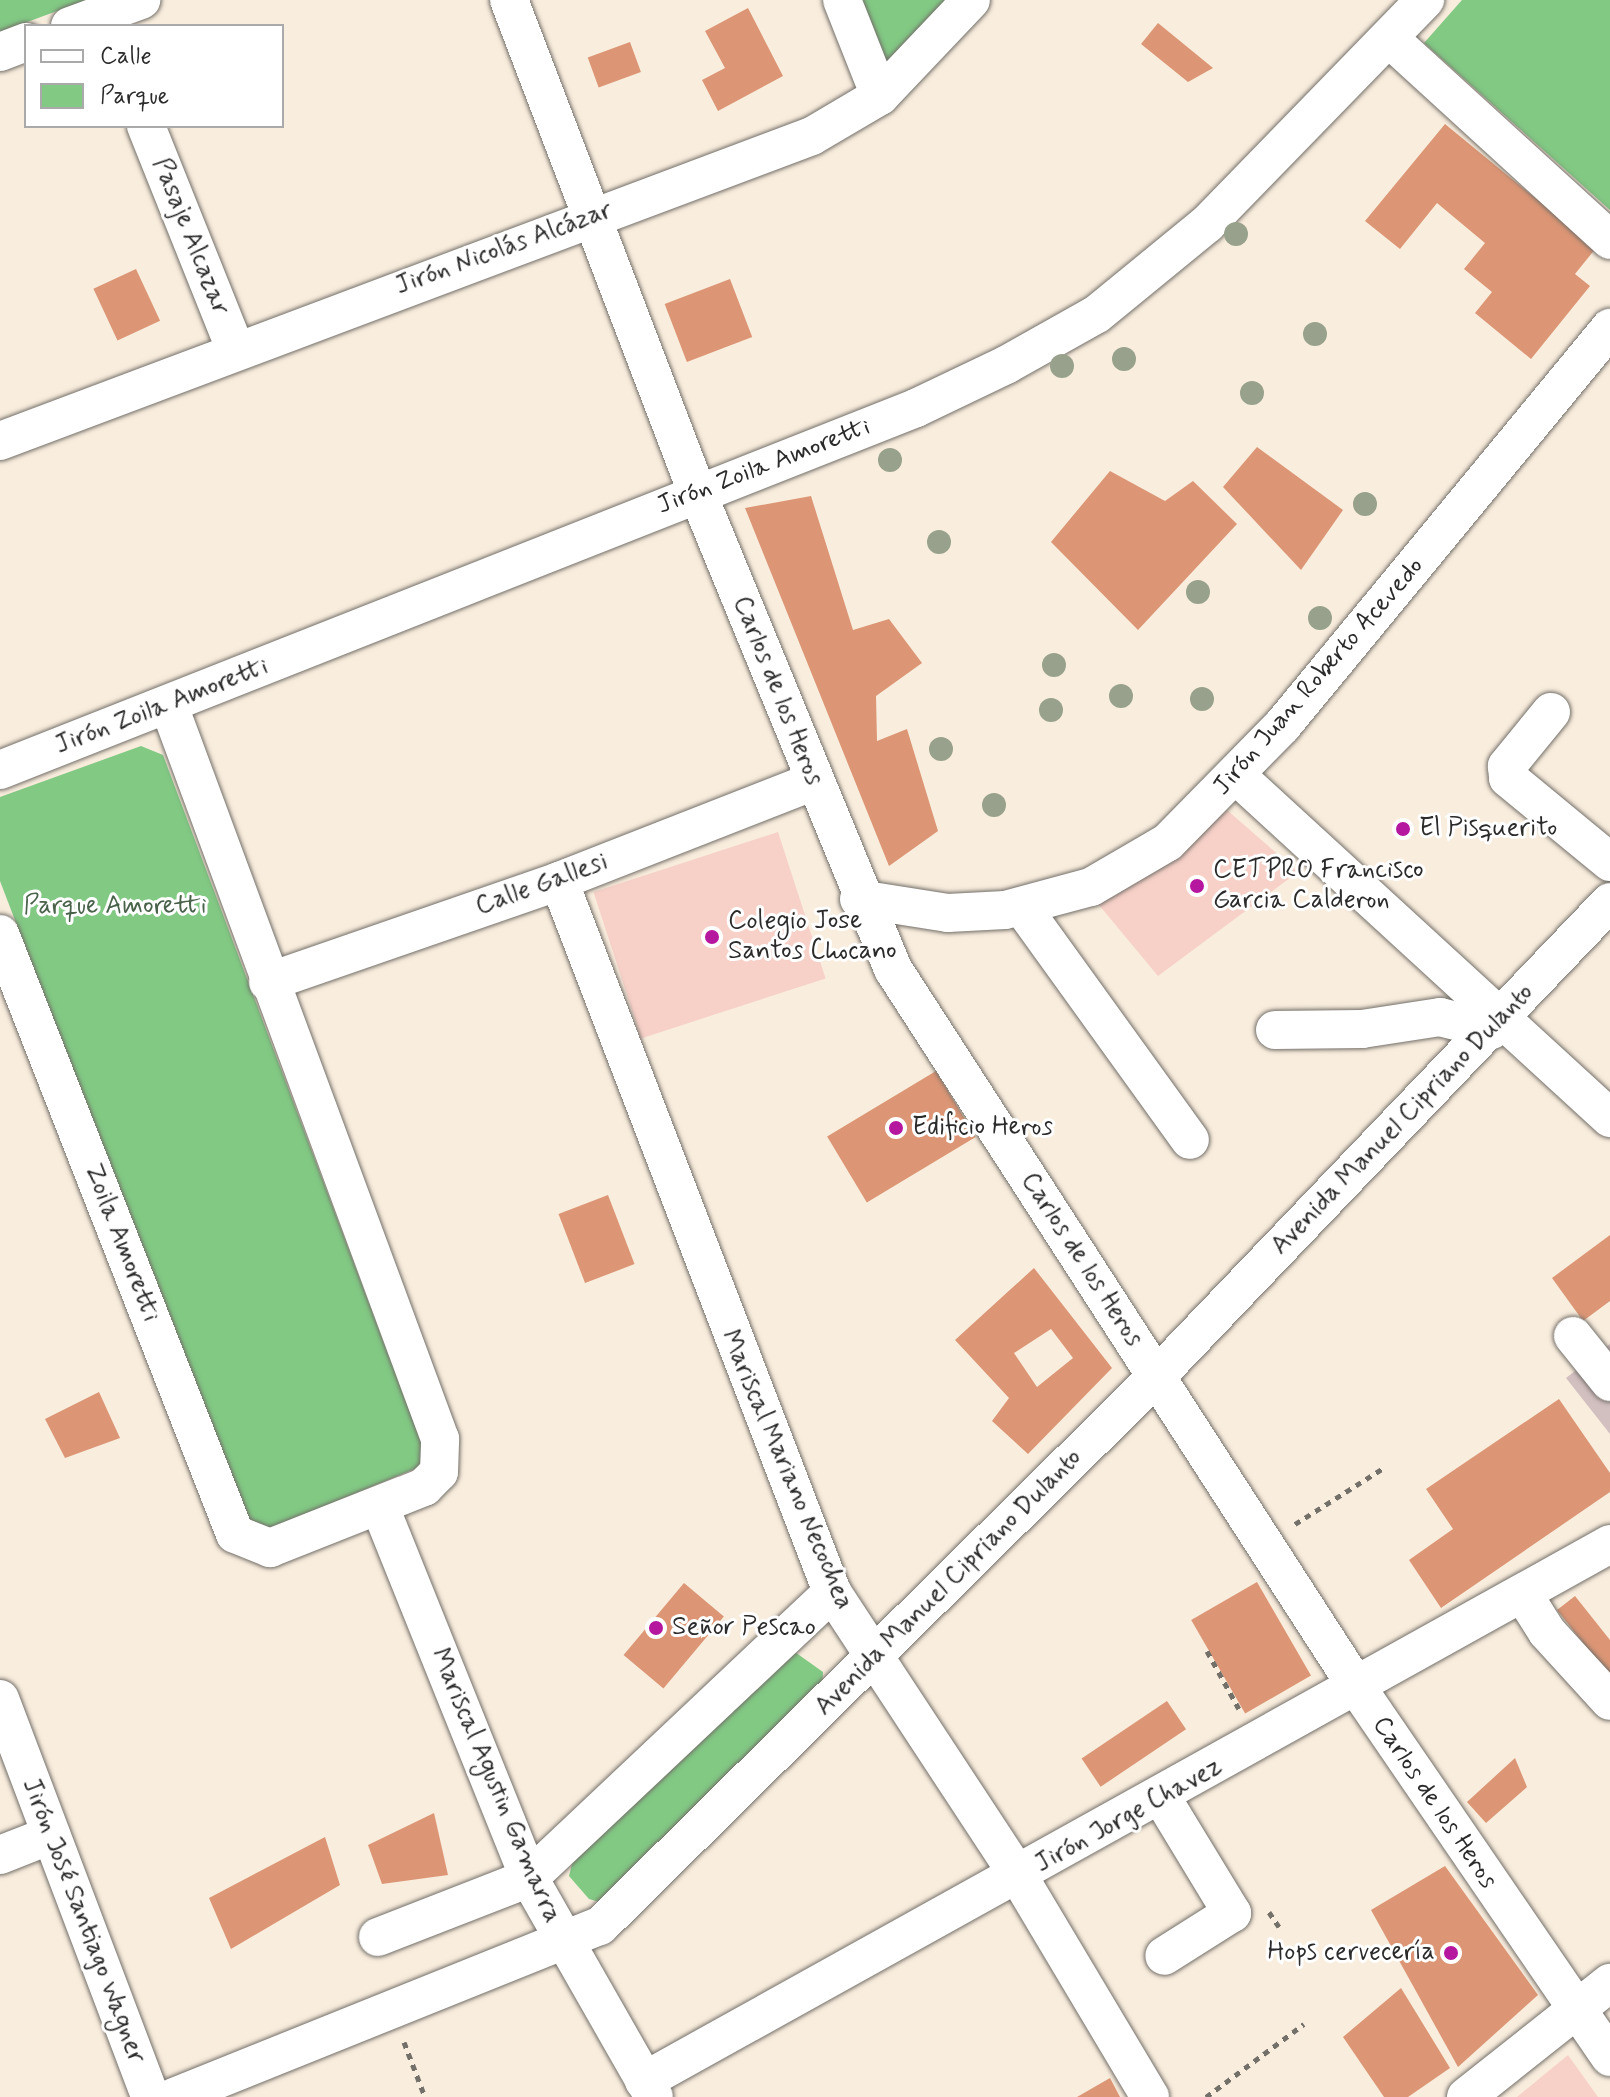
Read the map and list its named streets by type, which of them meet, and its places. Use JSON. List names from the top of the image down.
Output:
{
  "streets": {
    "street": [
      "Pasaje Alcazar",
      "Jirón Nicolás Alcázar",
      "Jirón Zoila Amoretti",
      "Jirón Juan Roberto Acevedo",
      "Carlos de los Heros",
      "Calle Gallesi",
      "Avenida Manuel Cipriano Dulanto",
      "Zoila Amoretti",
      "Mariscal Mariano Necochea",
      "Mariscal Agustin Gamarra",
      "Jirón Jorge Chavez",
      "Jirón José Santiago Wagner"
    ]
  },
  "crossings": [
    ["Pasaje Alcazar", "Jirón Nicolás Alcázar"],
    ["Jirón Nicolás Alcázar", "Carlos de los Heros"],
    ["Jirón Zoila Amoretti", "Carlos de los Heros"],
    ["Jirón Juan Roberto Acevedo", "Carlos de los Heros"],
    ["Carlos de los Heros", "Calle Gallesi"],
    ["Carlos de los Heros", "Avenida Manuel Cipriano Dulanto"],
    ["Carlos de los Heros", "Jirón Jorge Chavez"],
    ["Calle Gallesi", "Mariscal Mariano Necochea"],
    ["Avenida Manuel Cipriano Dulanto", "Mariscal Mariano Necochea"],
    ["Avenida Manuel Cipriano Dulanto", "Mariscal Agustin Gamarra"],
    ["Zoila Amoretti", "Mariscal Agustin Gamarra"],
    ["Mariscal Mariano Necochea", "Jirón Jorge Chavez"],
    ["Mariscal Agustin Gamarra", "Jirón Jorge Chavez"]
  ],
  "parks": ["Parque Amoretti"],
  "places": [
    "El Pisquerito",
    "CETPRO Francisco Garcia Calderon",
    "Colegio Jose Santos Chocano",
    "Edificio Heros",
    "Señor Pescao",
    "Hops cervecería"
  ],
  "legend": ["Calle", "Parque"]
}
